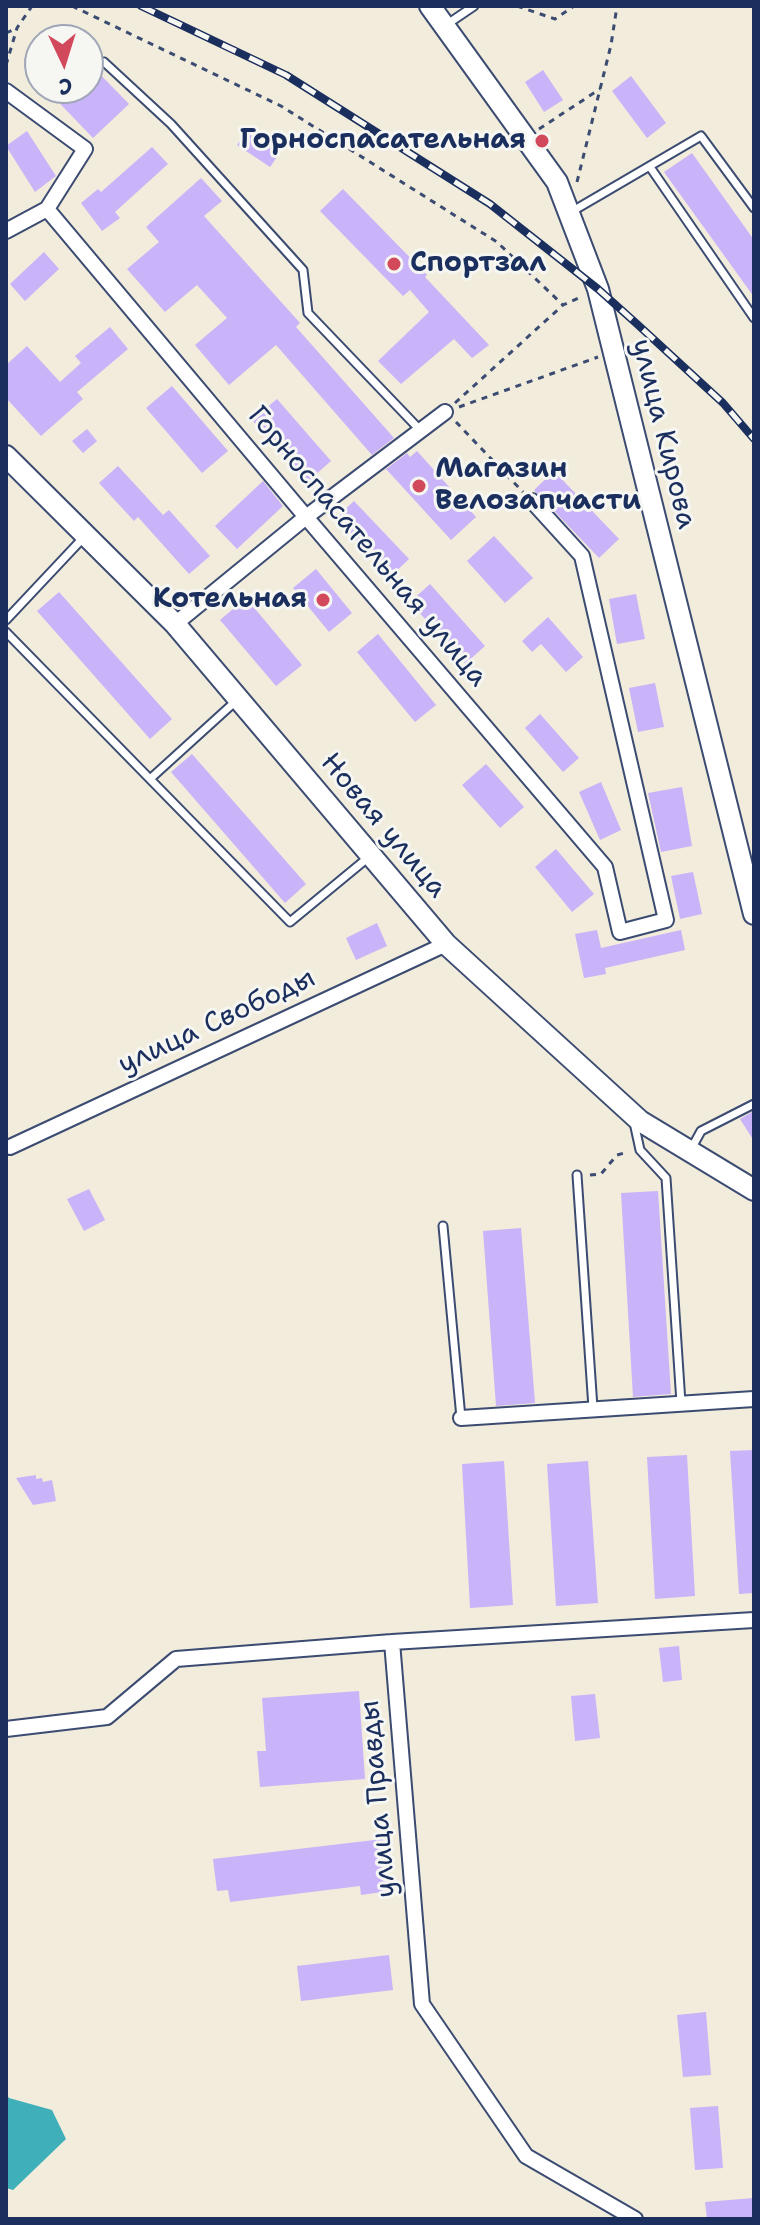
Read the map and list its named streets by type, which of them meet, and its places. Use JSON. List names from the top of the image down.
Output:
{
  "streets": {
    "main road": ["улица Кирова", "Новая улица"],
    "street": ["Горноспасательная улица", "улица Свободы", "улица Правды"]
  },
  "crossings": [
    ["Новая улица", "улица Свободы"]
  ],
  "places": [
    "Горноспасательная",
    "Спортзал",
    "Магазин Велозапчасти",
    "Котельная"
  ],
  "north": "bottom"
}
